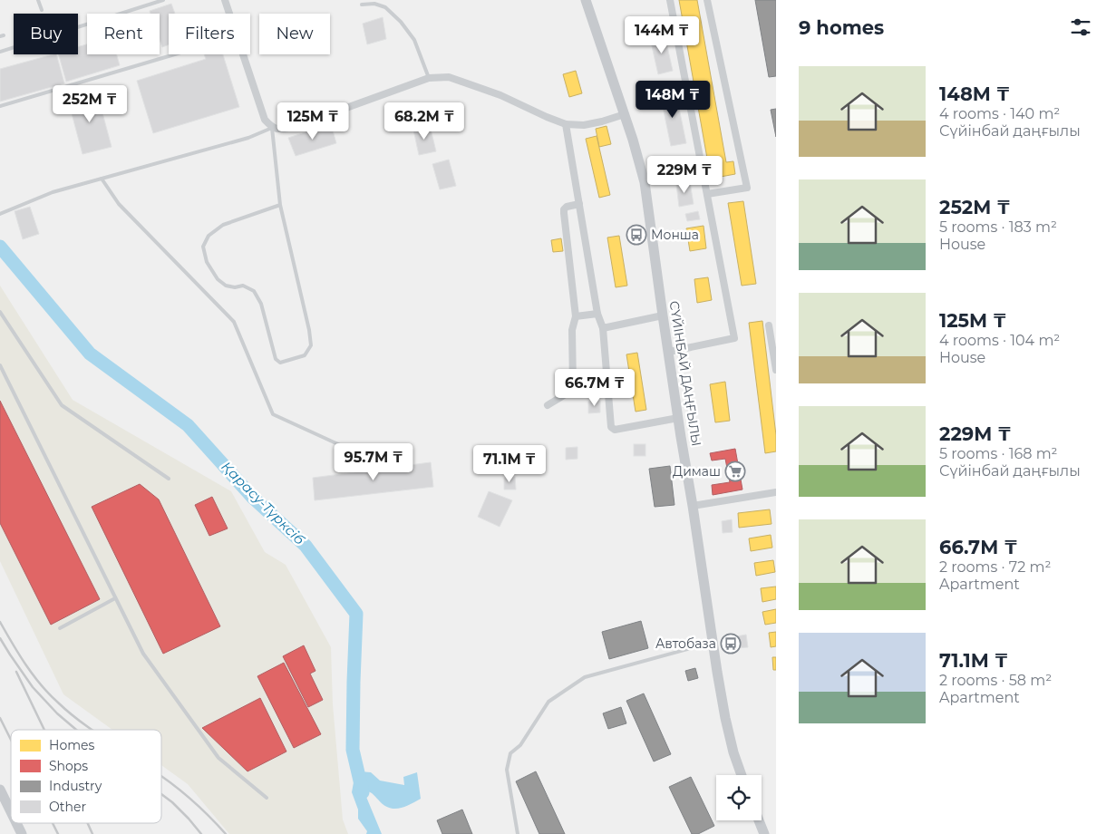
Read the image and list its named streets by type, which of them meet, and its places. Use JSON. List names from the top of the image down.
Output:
{
  "streets": {
    "main road": ["СҮЙІНБАЙ ДАҢҒЫЛЫ"]
  },
  "water": ["Қарасу-Түрксіб"],
  "places": {
    "bus stop": ["Монша", "Автобаза"],
    "supermarket": ["Димаш"]
  },
  "legend": [
    "Homes",
    "Shops",
    "Industry",
    "Other"
  ],
  "page": {
    "heading": "9 homes",
    "chip": [
      "Buy",
      "Rent",
      "Filters",
      "New"
    ],
    "price": [
      "144M ₸",
      "148M ₸",
      "252M ₸",
      "125M ₸",
      "68.2M ₸",
      "229M ₸",
      "66.7M ₸",
      "95.7M ₸",
      "71.1M ₸"
    ],
    "list": [
      {
        "name": "148M ₸",
        "note": "4 rooms · 140 m² · Сүйінбай даңғылы"
      },
      {
        "name": "252M ₸",
        "note": "5 rooms · 183 m² · House"
      },
      {
        "name": "125M ₸",
        "note": "4 rooms · 104 m² · House"
      },
      {
        "name": "229M ₸",
        "note": "5 rooms · 168 m² · Сүйінбай даңғылы"
      },
      {
        "name": "66.7M ₸",
        "note": "2 rooms · 72 m² · Apartment"
      },
      {
        "name": "71.1M ₸",
        "note": "2 rooms · 58 m² · Apartment"
      }
    ]
  }
}
